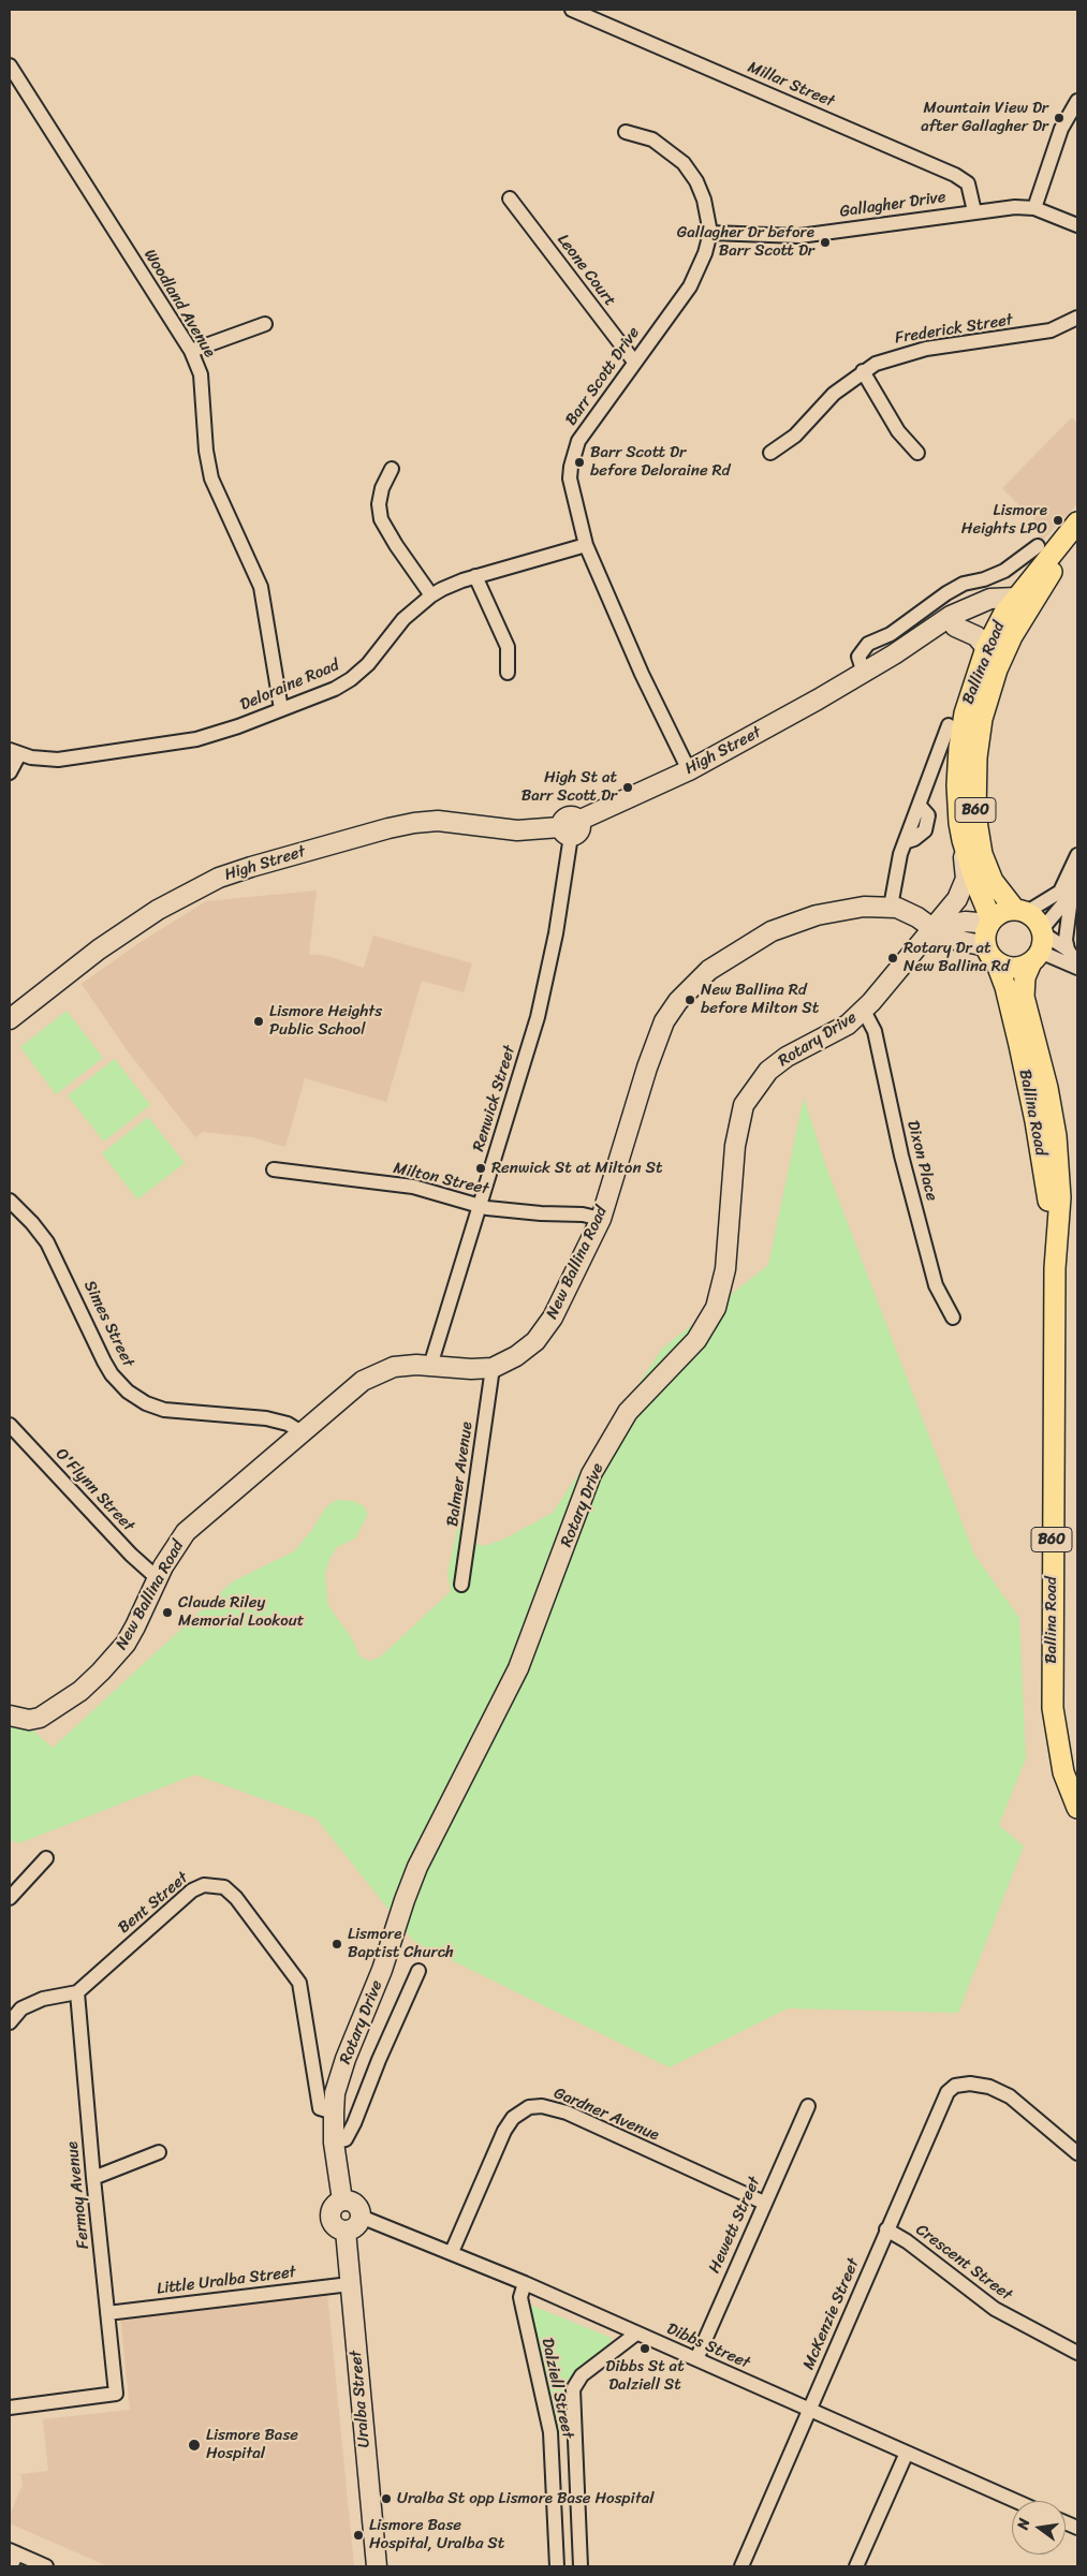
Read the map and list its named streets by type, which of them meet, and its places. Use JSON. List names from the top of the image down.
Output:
{
  "streets": {
    "main road": ["Ballina Road", "B60"],
    "street": [
      "Millar Street",
      "Gallagher Drive",
      "Leone Court",
      "Woodland Avenue",
      "Frederick Street",
      "Barr Scott Drive",
      "Deloraine Road",
      "High Street",
      "Rotary Drive",
      "Renwick Street",
      "Dixon Place",
      "Milton Street",
      "New Ballina Road",
      "Simes Street",
      "Balmer Avenue",
      "O'Flynn Street",
      "Bent Street",
      "Gardner Avenue",
      "Fermoy Avenue",
      "Hewett Street",
      "Crescent Street",
      "Little Uralba Street",
      "McKenzie Street",
      "Dibbs Street",
      "Dalziell Street",
      "Uralba Street"
    ]
  },
  "crossings": [
    ["Millar Street", "Gallagher Drive"],
    ["Gallagher Drive", "Barr Scott Drive"],
    ["Leone Court", "Barr Scott Drive"],
    ["Woodland Avenue", "Deloraine Road"],
    ["Barr Scott Drive", "Deloraine Road"],
    ["Barr Scott Drive", "High Street"],
    ["Ballina Road", "B60"],
    ["Ballina Road", "Rotary Drive"],
    ["High Street", "Renwick Street"],
    ["B60", "Rotary Drive"],
    ["Rotary Drive", "Dixon Place"],
    ["Rotary Drive", "New Ballina Road"],
    ["Rotary Drive", "Bent Street"],
    ["Renwick Street", "Milton Street"],
    ["Renwick Street", "New Ballina Road"],
    ["Milton Street", "New Ballina Road"],
    ["New Ballina Road", "Simes Street"],
    ["New Ballina Road", "Balmer Avenue"],
    ["New Ballina Road", "O'Flynn Street"],
    ["Bent Street", "Fermoy Avenue"],
    ["Gardner Avenue", "Hewett Street"],
    ["Gardner Avenue", "Dibbs Street"],
    ["Fermoy Avenue", "Little Uralba Street"],
    ["Hewett Street", "Dibbs Street"],
    ["Crescent Street", "McKenzie Street"],
    ["Little Uralba Street", "Uralba Street"],
    ["McKenzie Street", "Dibbs Street"],
    ["Dibbs Street", "Dalziell Street"],
    ["Dibbs Street", "Uralba Street"]
  ],
  "places": [
    "Mountain View Dr after Gallagher Dr",
    "Gallagher Dr before Barr Scott Dr",
    "Barr Scott Dr before Deloraine Rd",
    "Lismore Heights LPO",
    "High St at Barr Scott Dr",
    "Rotary Dr at New Ballina Rd",
    "New Ballina Rd before Milton St",
    "Lismore Heights Public School",
    "Renwick St at Milton St",
    "Claude Riley Memorial Lookout",
    "Lismore Baptist Church",
    "Dibbs St at Dalziell St",
    "Lismore Base Hospital",
    "Uralba St opp Lismore Base Hospital",
    "Lismore Base Hospital, Uralba St"
  ],
  "north": "left"
}
